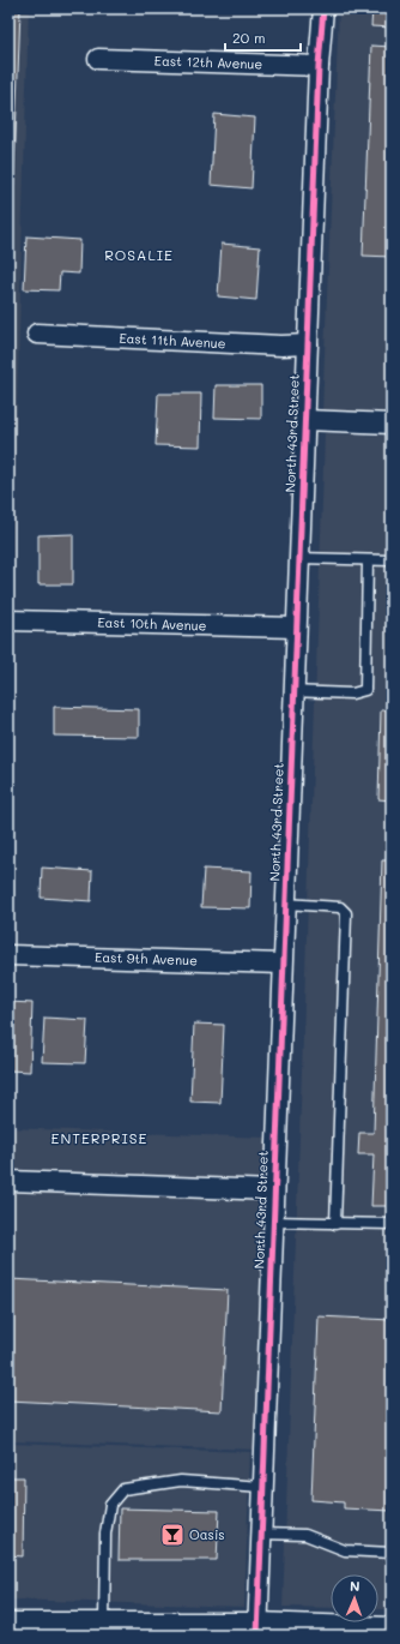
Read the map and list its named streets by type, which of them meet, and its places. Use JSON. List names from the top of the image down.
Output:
{
  "streets": {
    "street": [
      "East 12th Avenue",
      "East 11th Avenue",
      "North 43rd Street",
      "East 10th Avenue",
      "East 9th Avenue"
    ]
  },
  "crossings": [
    ["East 12th Avenue", "North 43rd Street"],
    ["East 11th Avenue", "North 43rd Street"],
    ["North 43rd Street", "East 10th Avenue"],
    ["North 43rd Street", "East 9th Avenue"]
  ],
  "districts": ["ROSALIE", "ENTERPRISE"],
  "places": {
    "bar": ["Oasis"]
  },
  "scale_bar": "20 m",
  "north": "top"
}
